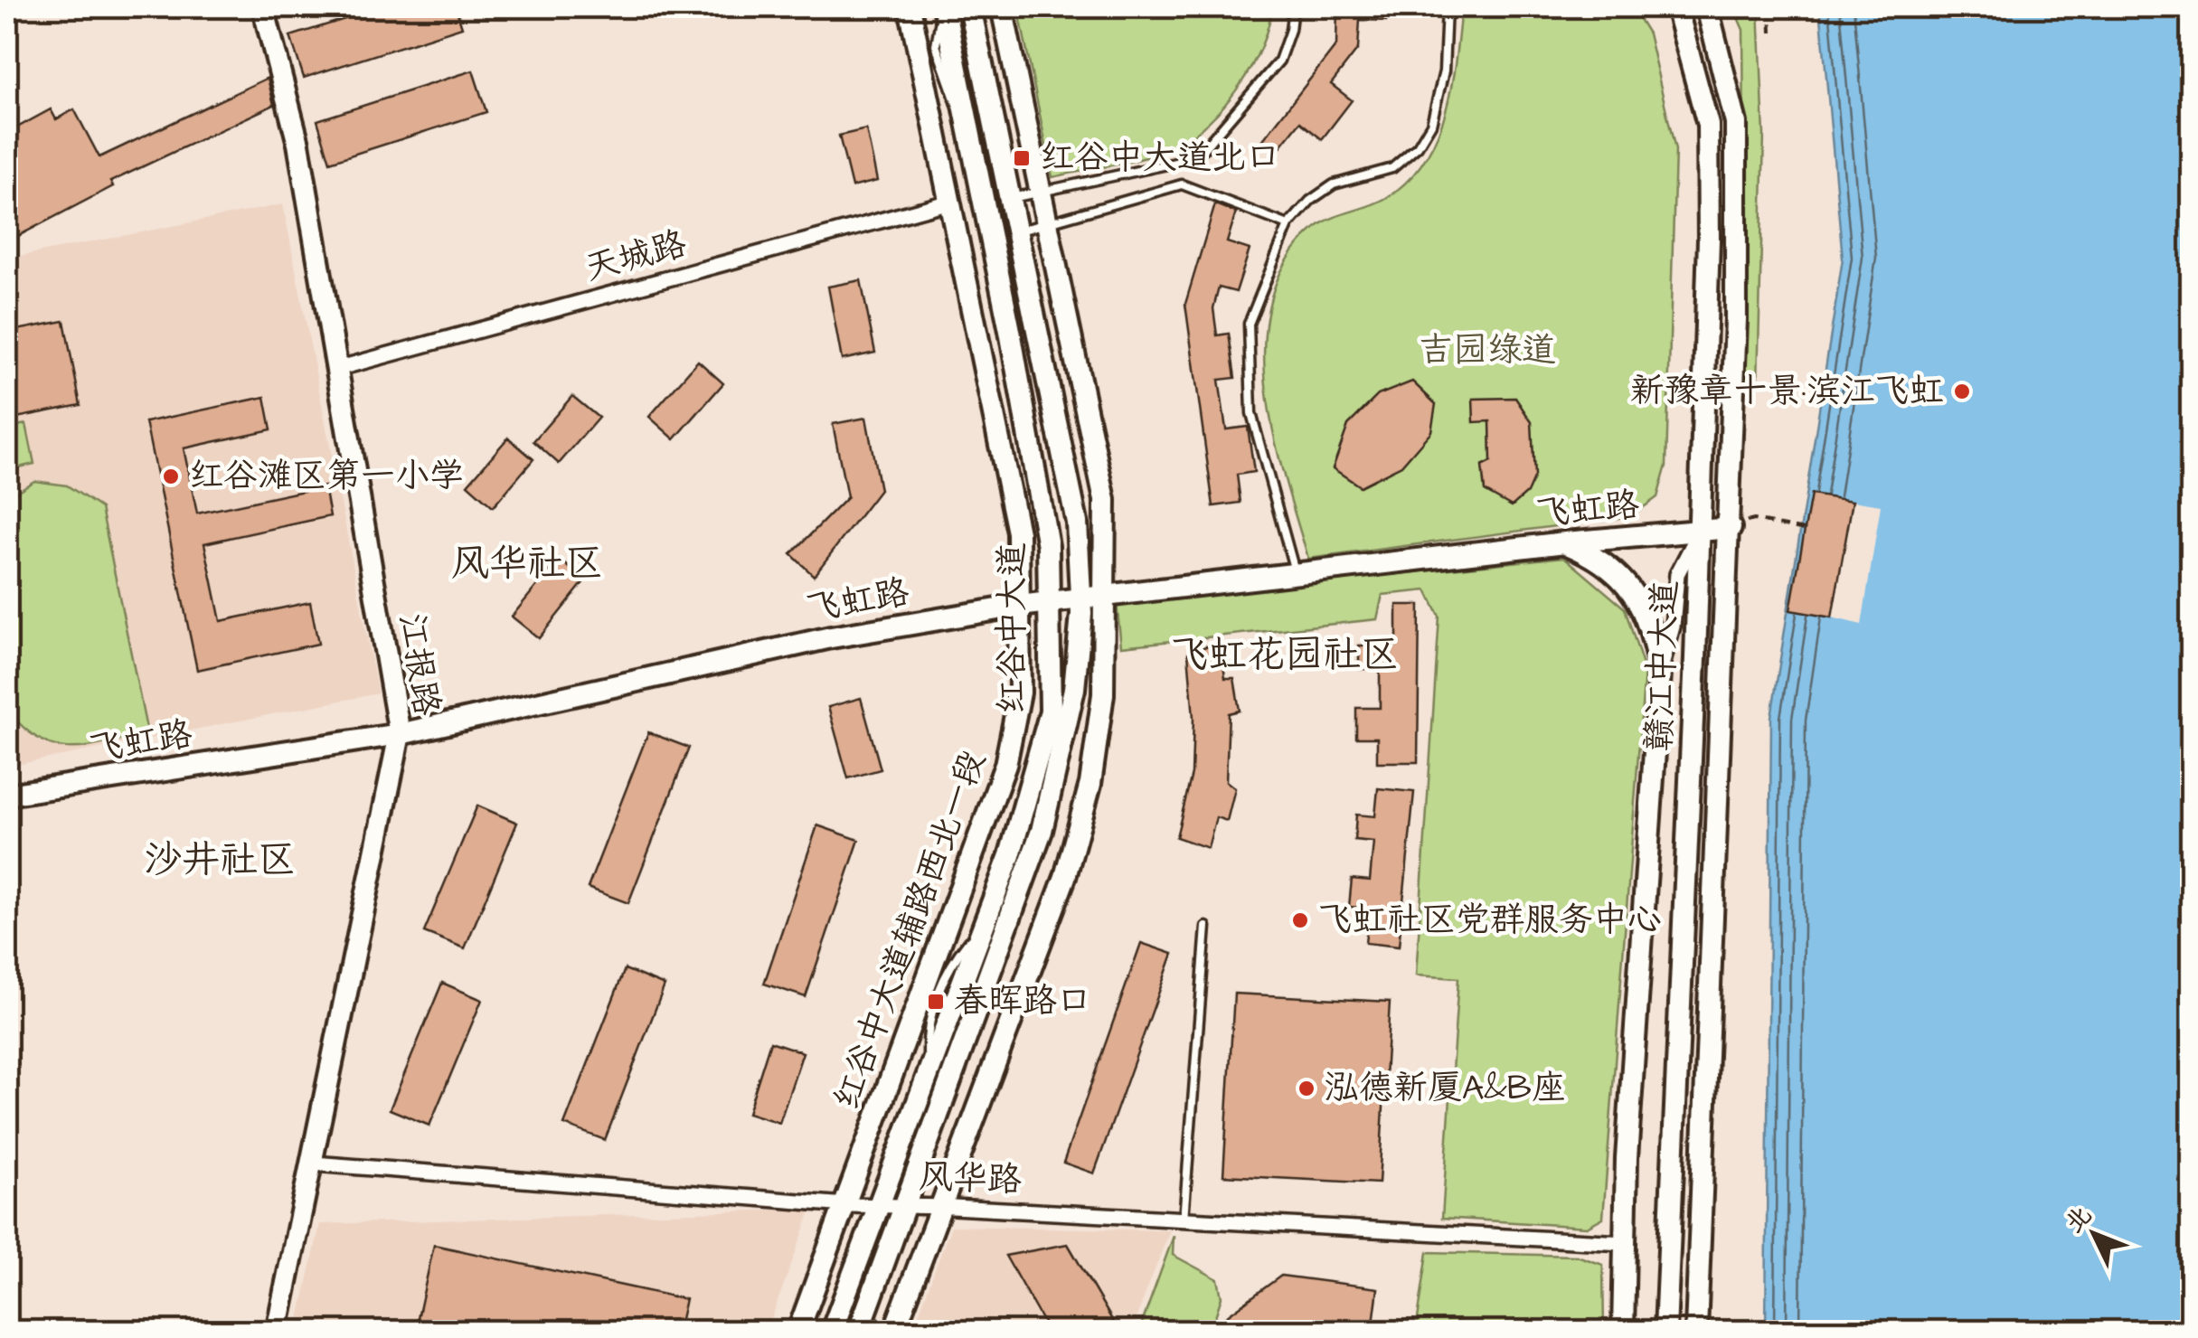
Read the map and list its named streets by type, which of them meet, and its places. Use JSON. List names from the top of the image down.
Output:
{
  "streets": {
    "street": [
      "天城路",
      "飞虹路",
      "红谷中大道",
      "江报路",
      "赣江中大道",
      "红谷中大道辅路西北一段",
      "风华路"
    ]
  },
  "crossings": [
    ["天城路", "江报路"],
    ["天城路", "红谷中大道辅路西北一段"],
    ["飞虹路", "红谷中大道"],
    ["飞虹路", "江报路"],
    ["飞虹路", "赣江中大道"],
    ["飞虹路", "红谷中大道辅路西北一段"],
    ["红谷中大道", "风华路"],
    ["江报路", "风华路"],
    ["红谷中大道辅路西北一段", "风华路"]
  ],
  "districts": ["风华社区", "飞虹花园社区", "沙井社区"],
  "parks": ["吉园绿道"],
  "places": {
    "transit": ["红谷中大道北口", "春晖路口"],
    "other": [
      "新豫章十景·滨江飞虹",
      "红谷滩区第一小学",
      "飞虹社区党群服务中心",
      "泓德新厦A&B座"
    ]
  },
  "north": "top left"
}
